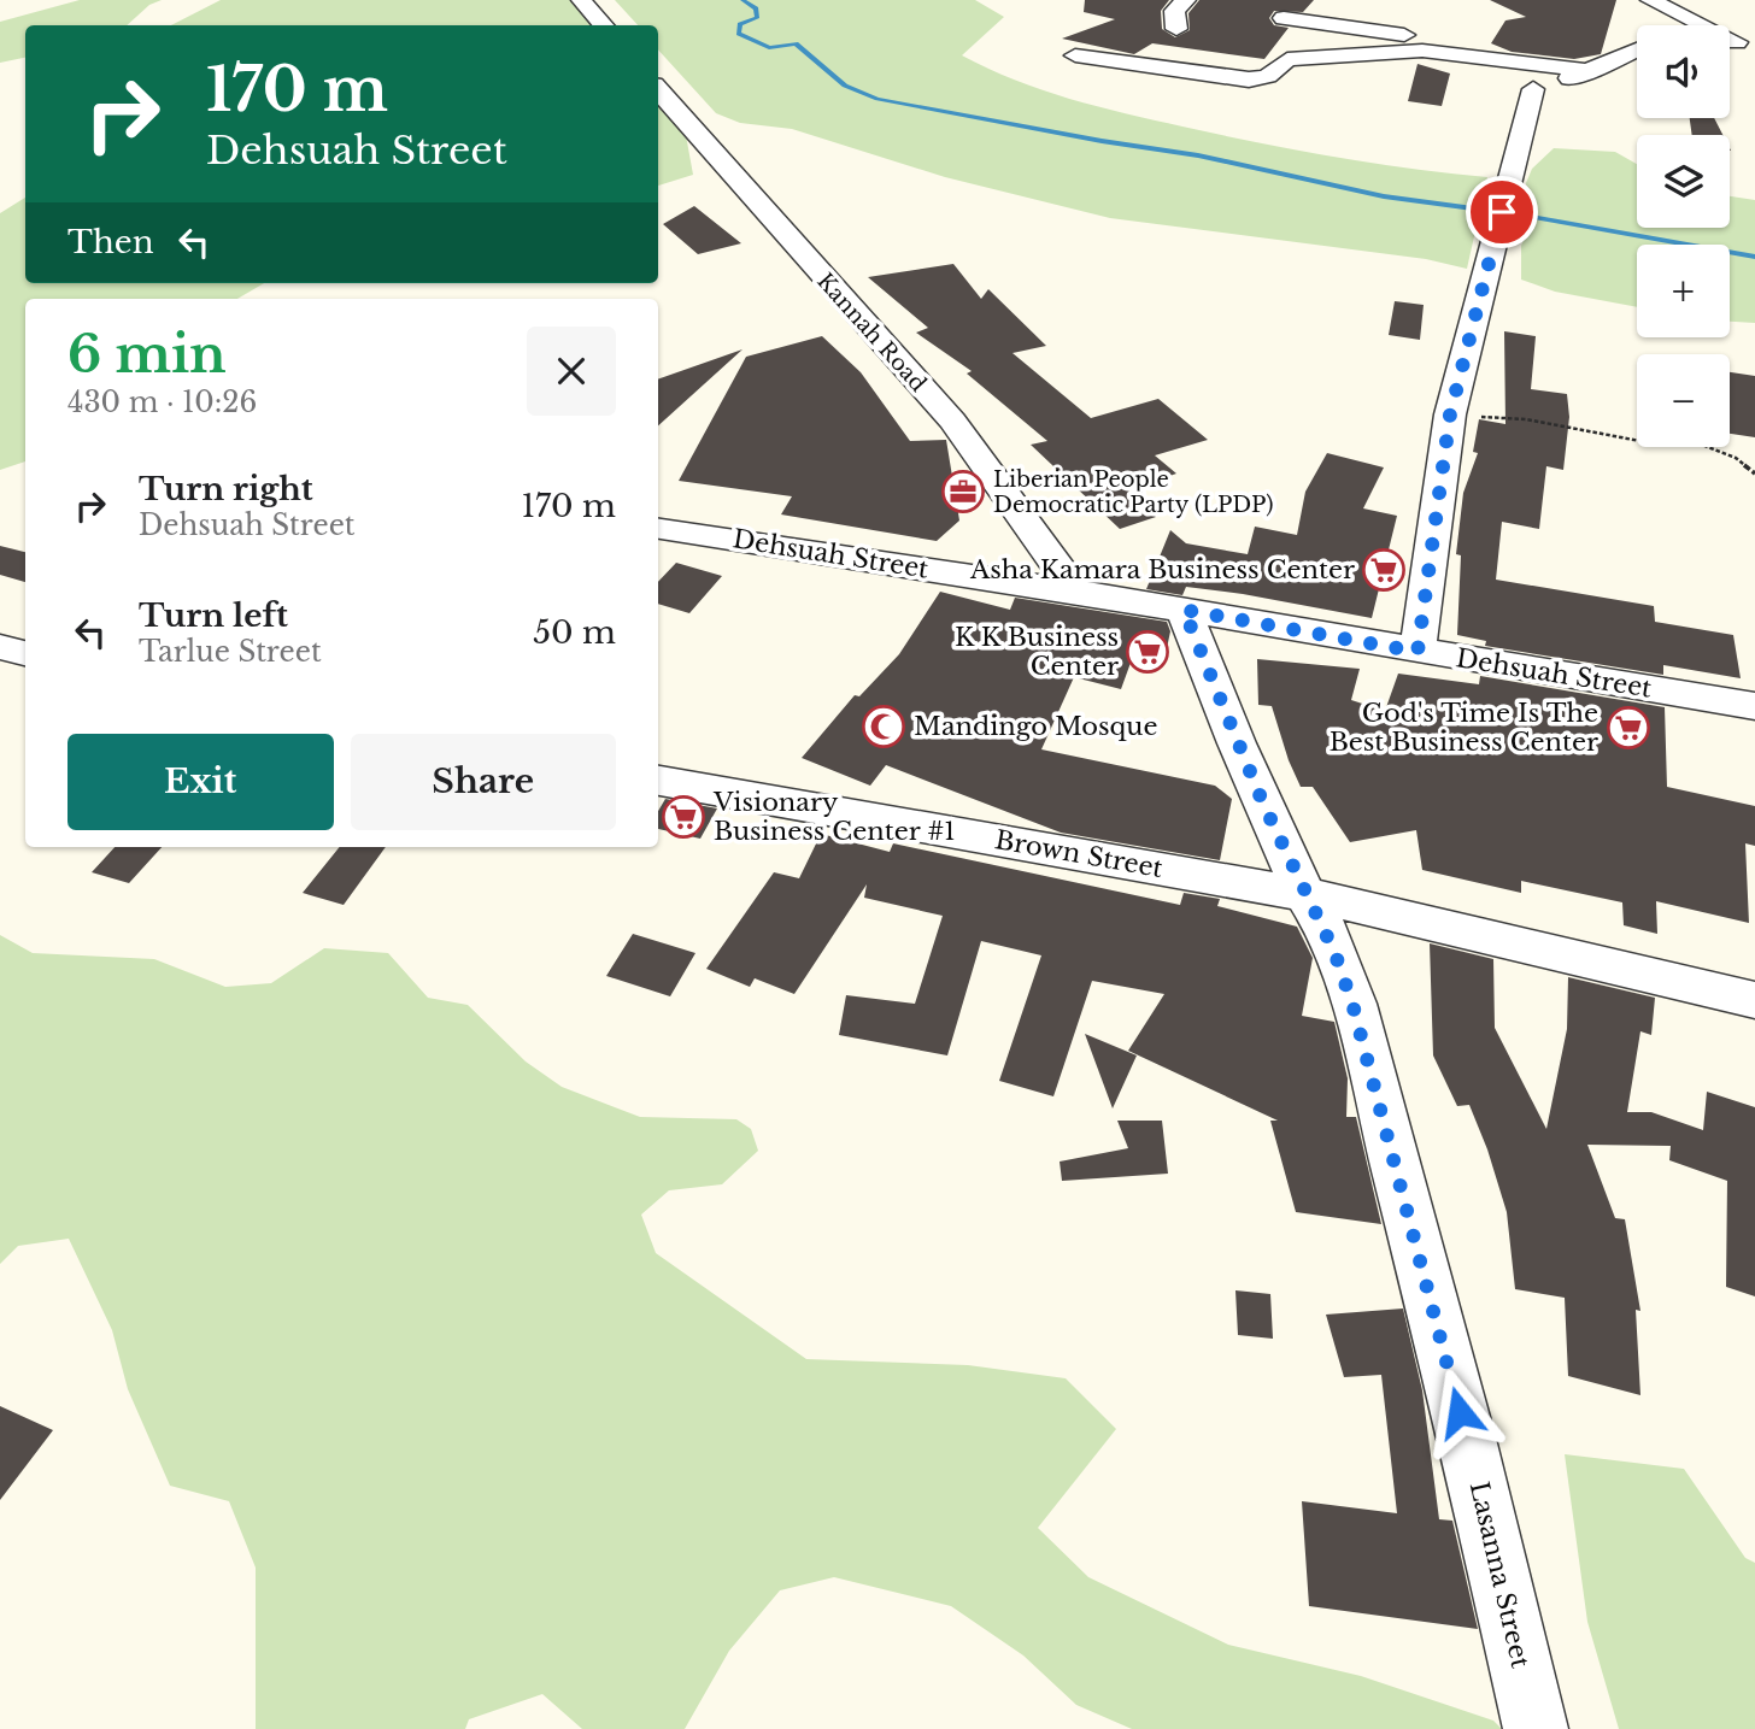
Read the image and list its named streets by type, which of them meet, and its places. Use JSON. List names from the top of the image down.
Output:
{
  "streets": {
    "street": [
      "Kannah Road",
      "Dehsuah Street",
      "Brown Street",
      "Lasanna Street"
    ]
  },
  "crossings": [
    ["Kannah Road", "Dehsuah Street"],
    ["Dehsuah Street", "Lasanna Street"],
    ["Brown Street", "Lasanna Street"]
  ],
  "places": {
    "office": ["Liberian People Democratic Party (LPDP)"],
    "supermarket": [
      "Asha Kamara Business Center",
      "K K Business Center",
      "God's Time Is The Best Business Center",
      "Visionary Business Center #1"
    ],
    "mosque": ["Mandingo Mosque"]
  },
  "page": {
    "map_buttons": ["+", "−"],
    "turn": ["170 m", "Dehsuah Street"],
    "then": "Then",
    "heading": ["6 min", "430 m · 10:26"],
    "list": [
      {
        "name": "Turn right",
        "note": "Dehsuah Street",
        "value": "170 m"
      },
      {
        "name": "Turn left",
        "note": "Tarlue Street",
        "value": "50 m"
      }
    ],
    "buttons": ["Exit", "Share"]
  }
}
